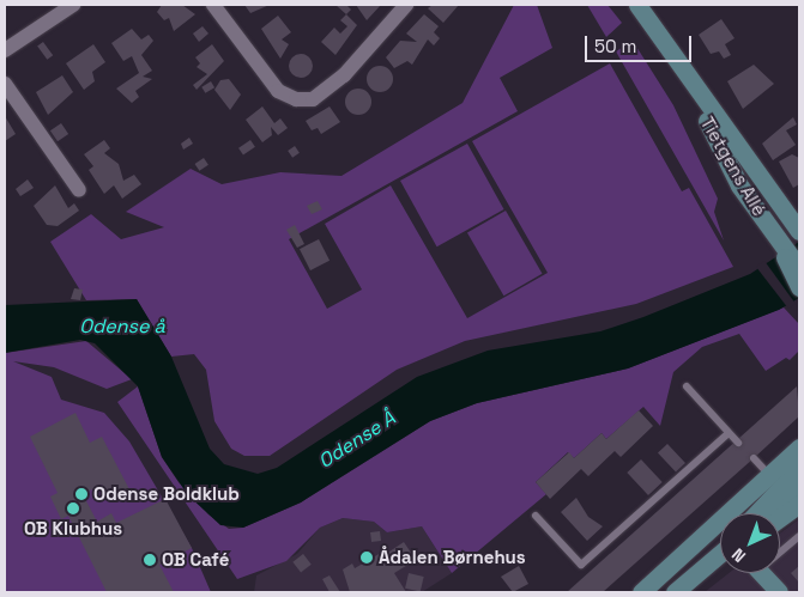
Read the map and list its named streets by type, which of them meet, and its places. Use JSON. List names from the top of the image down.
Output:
{
  "streets": {
    "main road": ["Tietgens Allé"]
  },
  "water": ["Odense å", "Odense Å"],
  "places": [
    "Odense Boldklub",
    "OB Klubhus",
    "Ådalen Børnehus",
    "OB Café"
  ],
  "scale_bar": "50 m",
  "north": "bottom left"
}
